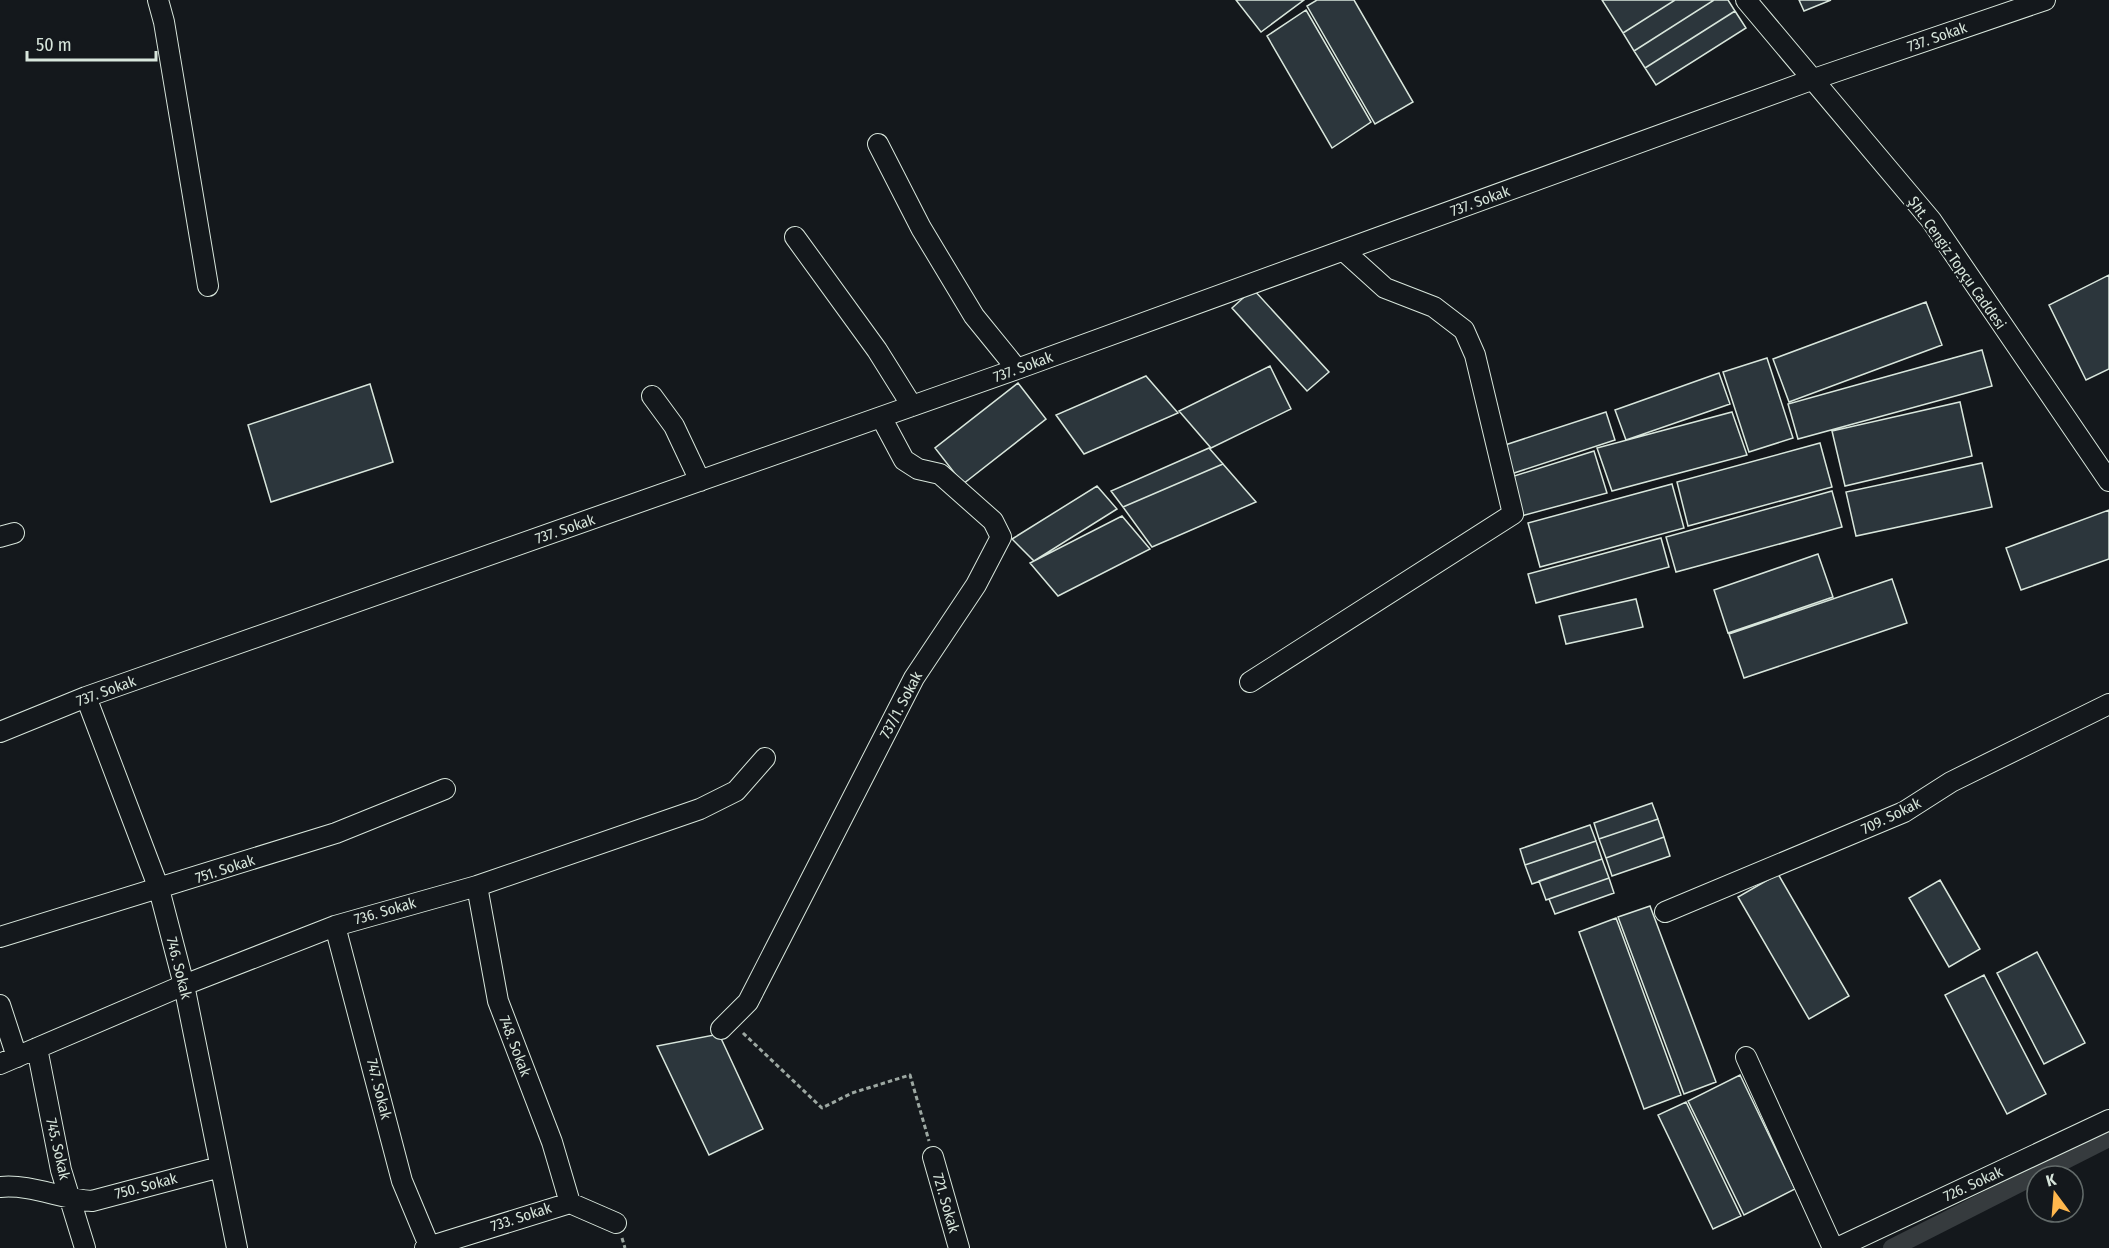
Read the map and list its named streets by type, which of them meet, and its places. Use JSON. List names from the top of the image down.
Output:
{
  "streets": {
    "street": [
      "737. Sokak",
      "Şht. Cengiz Topçu Caddesi",
      "737/1. Sokak",
      "709. Sokak",
      "751. Sokak",
      "736. Sokak",
      "746. Sokak",
      "748. Sokak",
      "747. Sokak",
      "745. Sokak",
      "726. Sokak",
      "750. Sokak",
      "721. Sokak",
      "733. Sokak"
    ]
  },
  "crossings": [
    ["737. Sokak", "Şht. Cengiz Topçu Caddesi"],
    ["737. Sokak", "737/1. Sokak"],
    ["737. Sokak", "746. Sokak"],
    ["751. Sokak", "746. Sokak"],
    ["736. Sokak", "746. Sokak"],
    ["736. Sokak", "748. Sokak"],
    ["736. Sokak", "747. Sokak"],
    ["736. Sokak", "745. Sokak"],
    ["746. Sokak", "750. Sokak"],
    ["748. Sokak", "733. Sokak"],
    ["747. Sokak", "733. Sokak"],
    ["745. Sokak", "750. Sokak"]
  ],
  "scale_bar": "50 m",
  "north": "top"
}
